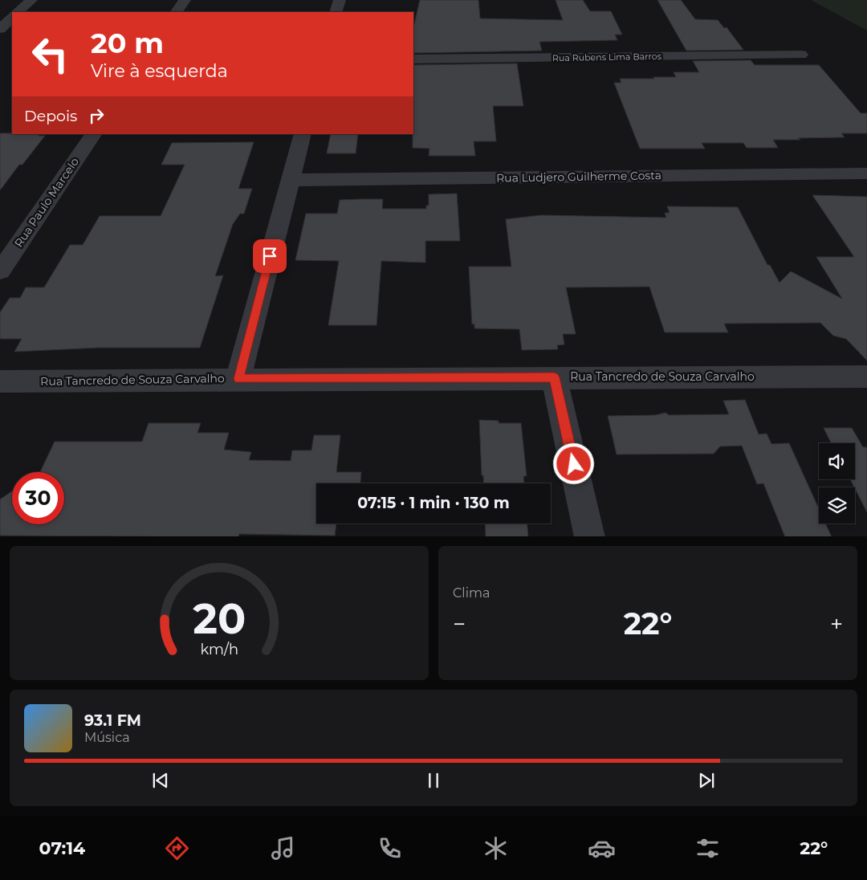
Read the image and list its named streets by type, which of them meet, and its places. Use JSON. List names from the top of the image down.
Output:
{
  "streets": {
    "street": [
      "Rua Rubens Lima Barros",
      "Rua Ludjero Guilherme Costa",
      "Rua Paulo Marcelo",
      "Rua Tancredo de Souza Carvalho"
    ]
  },
  "page": {
    "turn": ["20 m", "Vire à esquerda"],
    "then": "Depois",
    "limit": "30",
    "trip": "07:15 · 1 min · 130 m",
    "tile": "Clima",
    "heat": ["−", "22°", "+"],
    "song": ["93.1 FM", "Música"],
    "tabs": ["07:14", "22°"],
    "gauge": ["20", "km/h"]
  }
}
